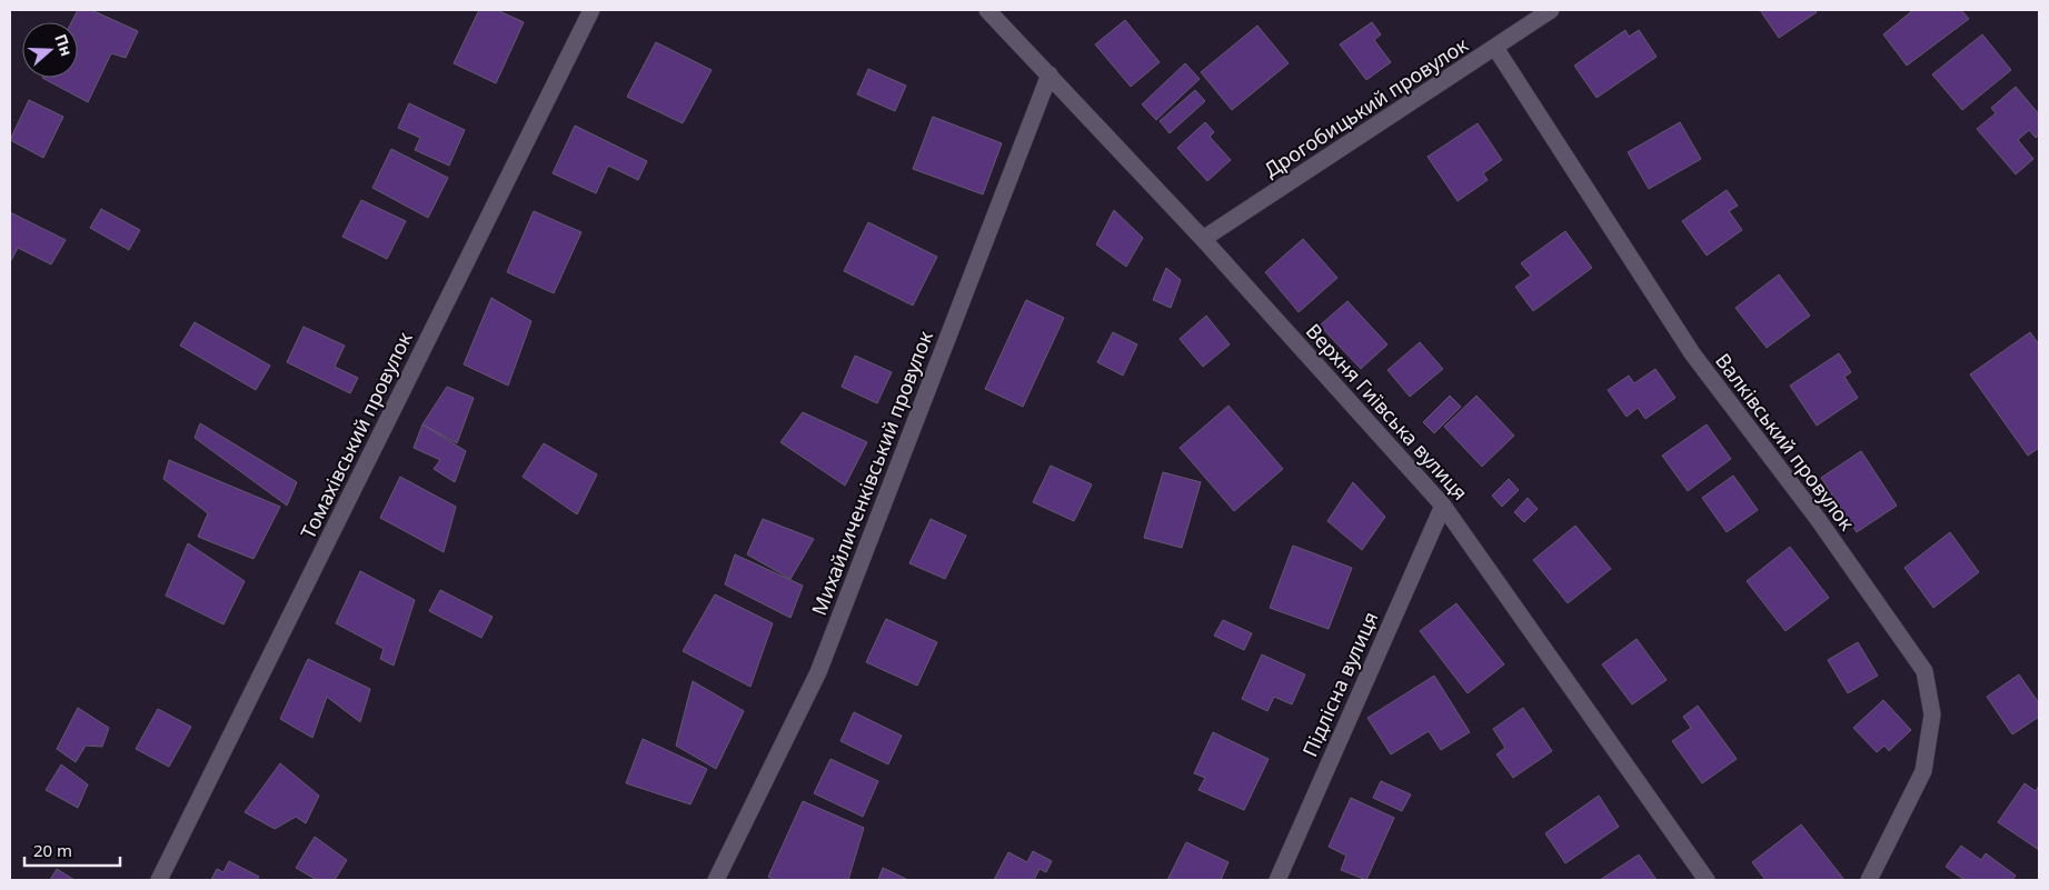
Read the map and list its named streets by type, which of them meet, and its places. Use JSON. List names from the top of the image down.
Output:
{
  "streets": {
    "street": [
      "Дрогобицький провулок",
      "Верхня Гиївська вулиця",
      "Томахівський провулок",
      "Валківський провулок",
      "Михайличенківський провулок",
      "Підлісна вулиця"
    ]
  },
  "crossings": [
    ["Дрогобицький провулок", "Верхня Гиївська вулиця"],
    ["Дрогобицький провулок", "Валківський провулок"],
    ["Верхня Гиївська вулиця", "Михайличенківський провулок"],
    ["Верхня Гиївська вулиця", "Підлісна вулиця"]
  ],
  "scale_bar": "20 m",
  "north": "right"
}
